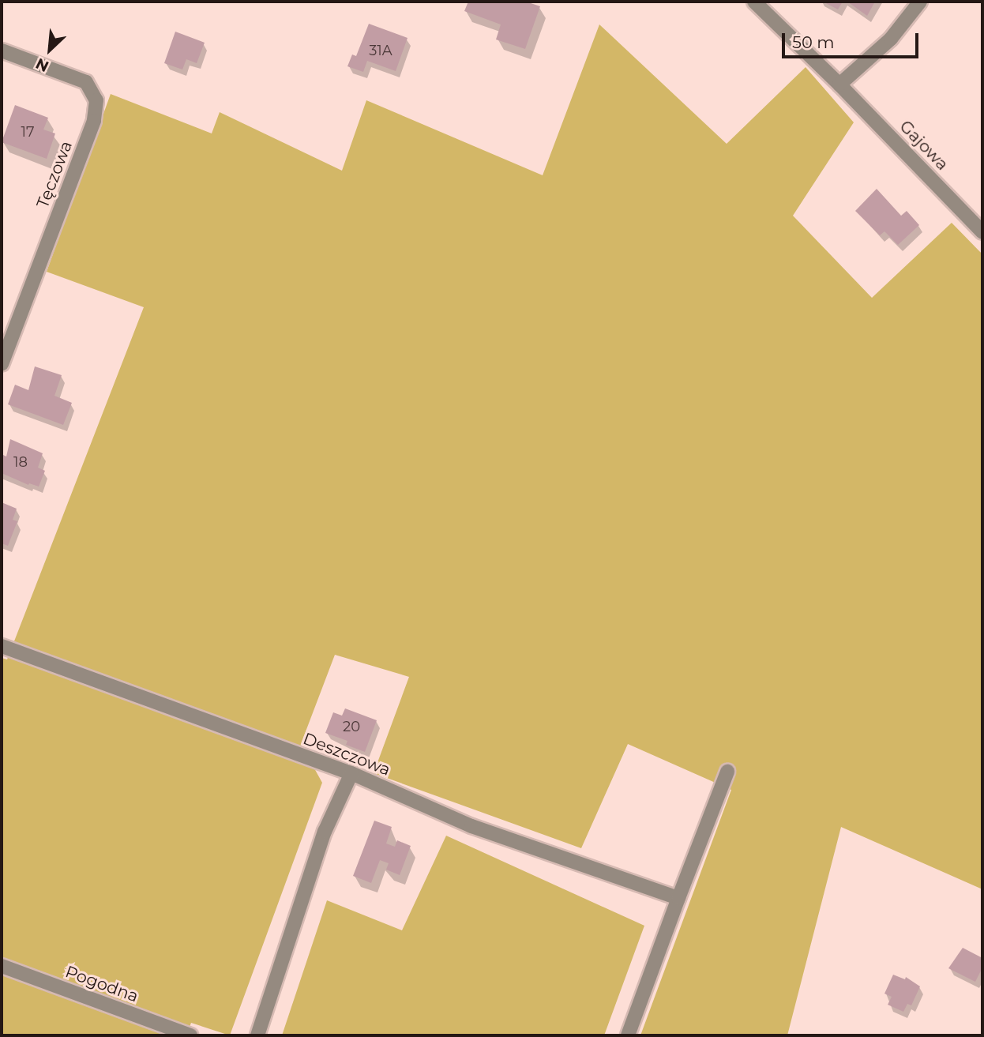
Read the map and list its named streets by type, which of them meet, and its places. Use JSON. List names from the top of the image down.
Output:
{
  "streets": {
    "street": [
      "Gajowa",
      "Tęczowa",
      "Deszczowa",
      "Pogodna"
    ]
  },
  "house_numbers": [
    "31A",
    "17",
    "18",
    "20"
  ],
  "scale_bar": "50 m",
  "north": "bottom left"
}
